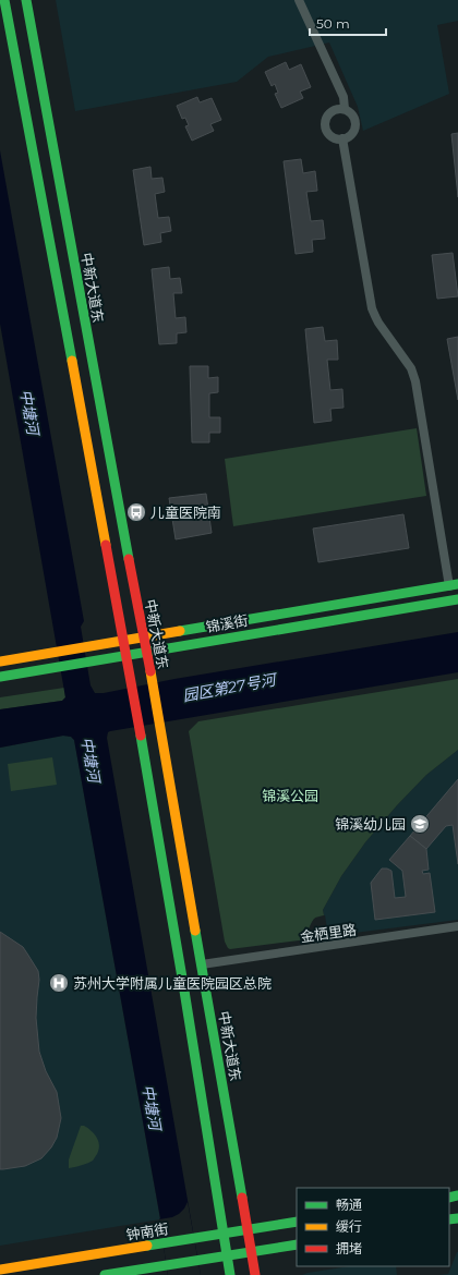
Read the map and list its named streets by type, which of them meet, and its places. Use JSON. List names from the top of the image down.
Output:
{
  "streets": {
    "main road": ["中新大道东", "锦溪街", "钟南街"],
    "street": ["金栖里路"]
  },
  "crossings": [
    ["中新大道东", "锦溪街"],
    ["中新大道东", "金栖里路"],
    ["中新大道东", "钟南街"]
  ],
  "water": ["中塘河", "园区第27号河"],
  "parks": ["锦溪公园"],
  "places": {
    "bus stop": ["儿童医院南"],
    "school or university": ["锦溪幼儿园"],
    "hospital": ["苏州大学附属儿童医院园区总院"]
  },
  "legend": ["畅通", "缓行", "拥堵"],
  "scale_bar": "50 m"
}
